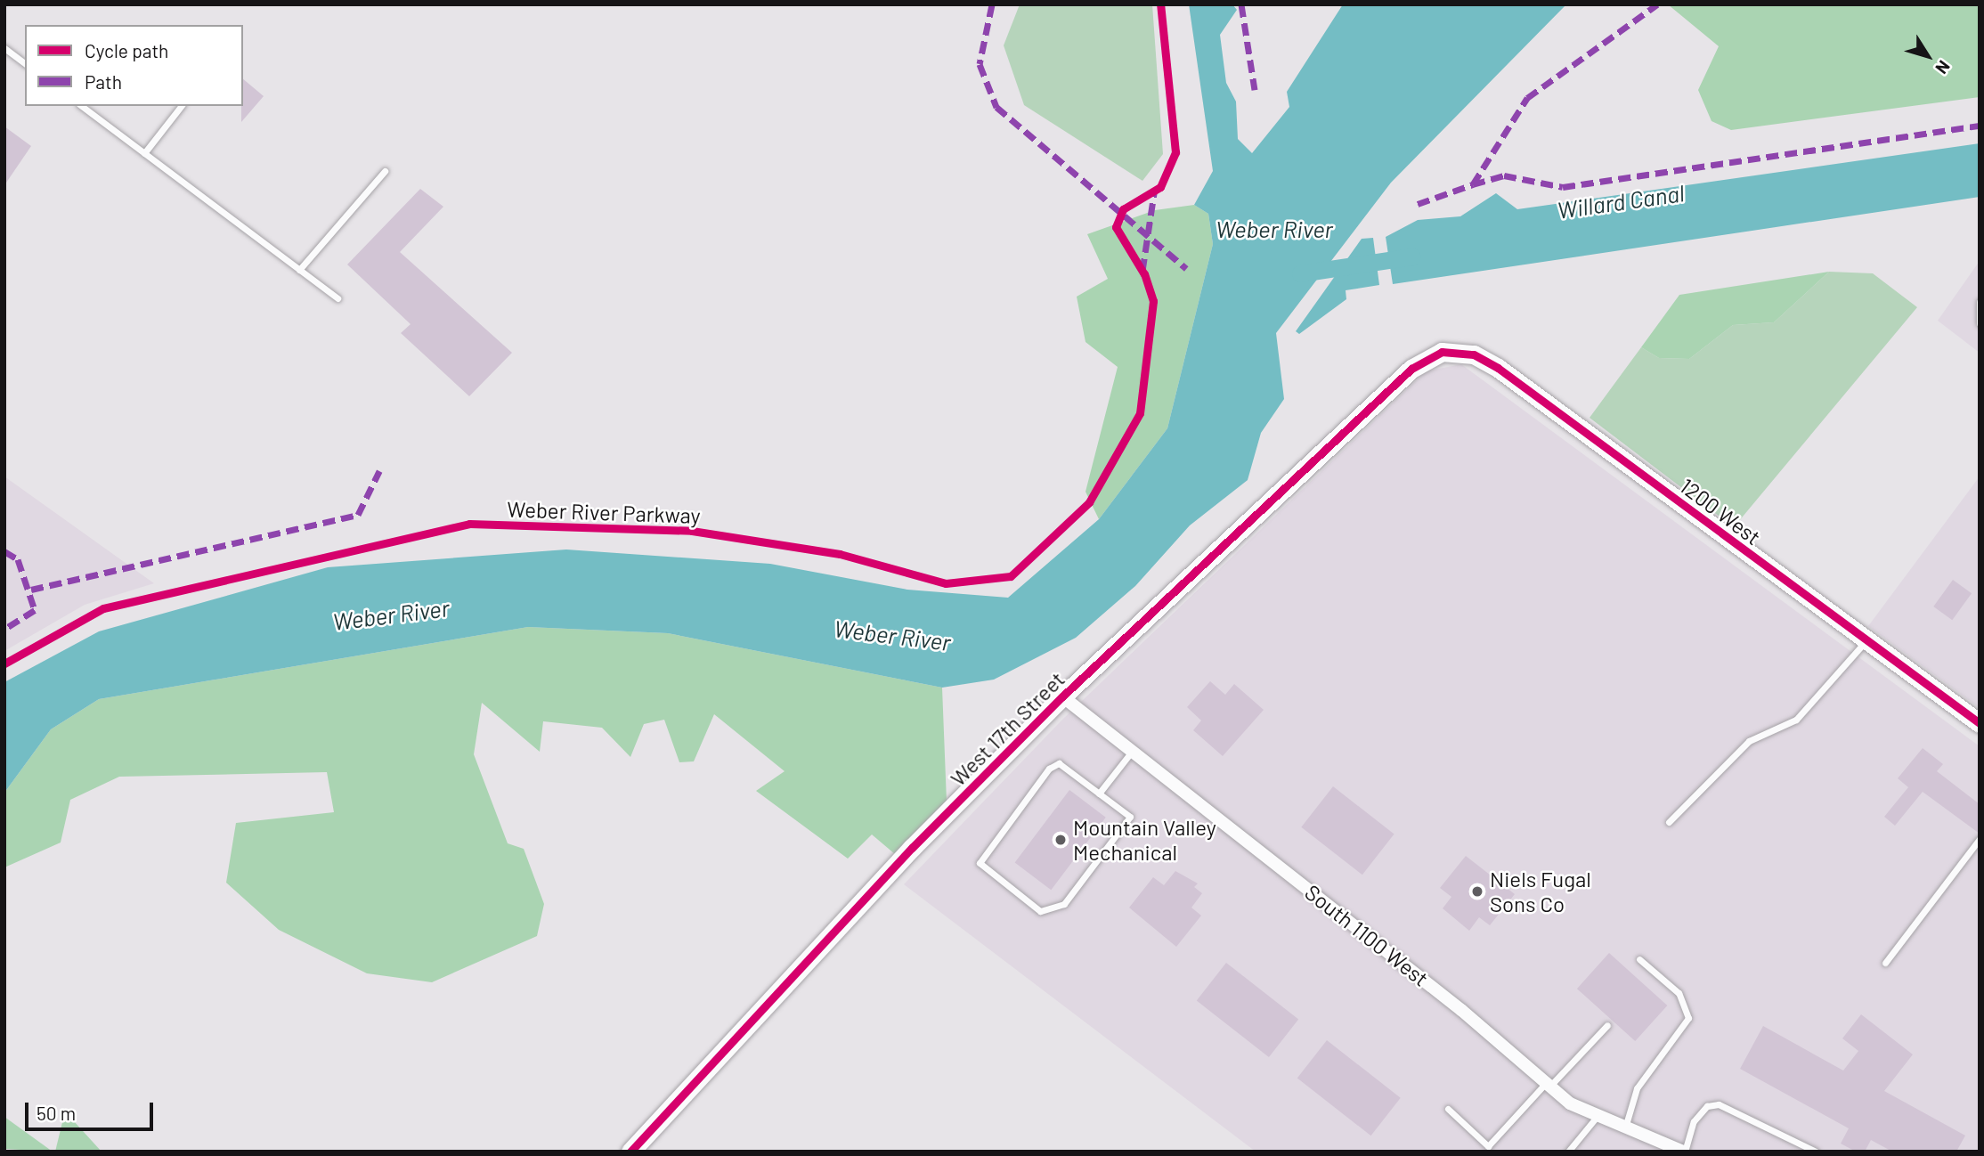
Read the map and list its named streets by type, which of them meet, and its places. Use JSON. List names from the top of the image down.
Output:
{
  "streets": {
    "street": ["1200 West", "West 17th Street", "South 1100 West"],
    "cycle path": ["Weber River Parkway"]
  },
  "crossings": [
    ["1200 West", "West 17th Street"],
    ["West 17th Street", "South 1100 West"]
  ],
  "water": ["Willard Canal", "Weber River"],
  "places": ["Mountain Valley Mechanical", "Niels Fugal Sons Co"],
  "legend": ["Cycle path", "Path"],
  "scale_bar": "50 m",
  "north": "bottom right"
}
